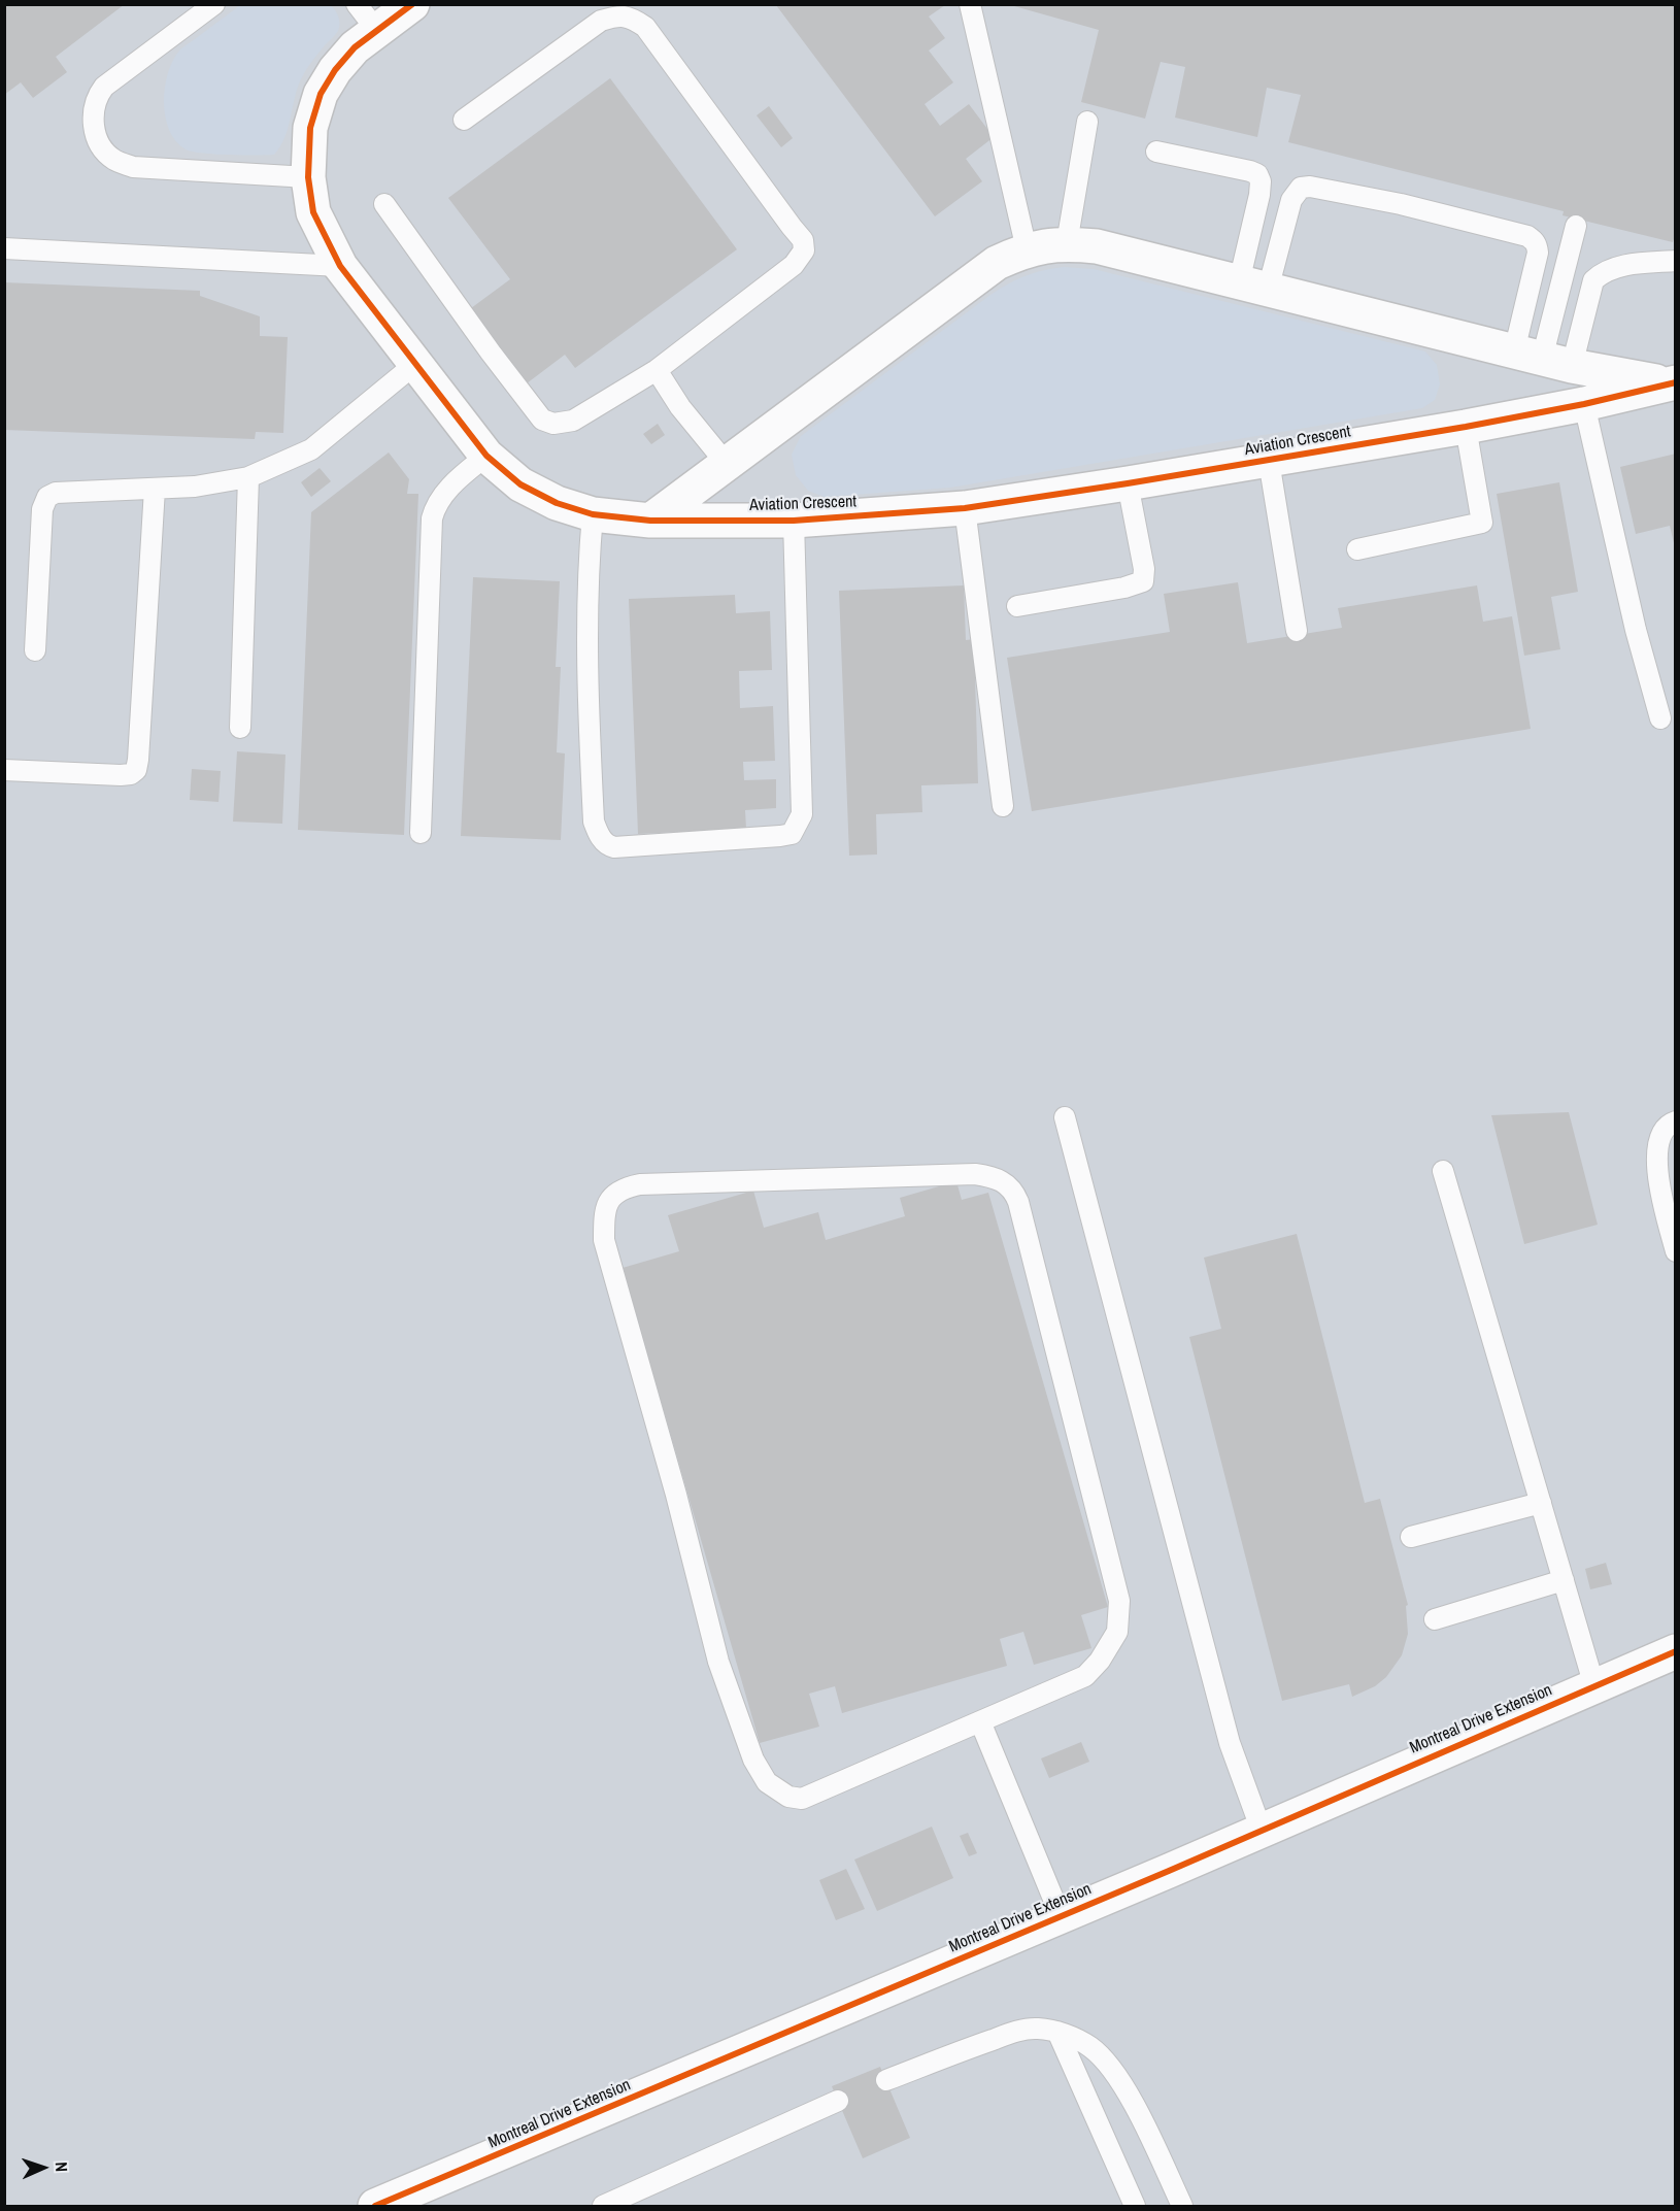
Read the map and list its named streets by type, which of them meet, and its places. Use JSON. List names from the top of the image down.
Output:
{
  "streets": {
    "street": ["Aviation Crescent", "Montreal Drive Extension"]
  },
  "north": "right"
}
